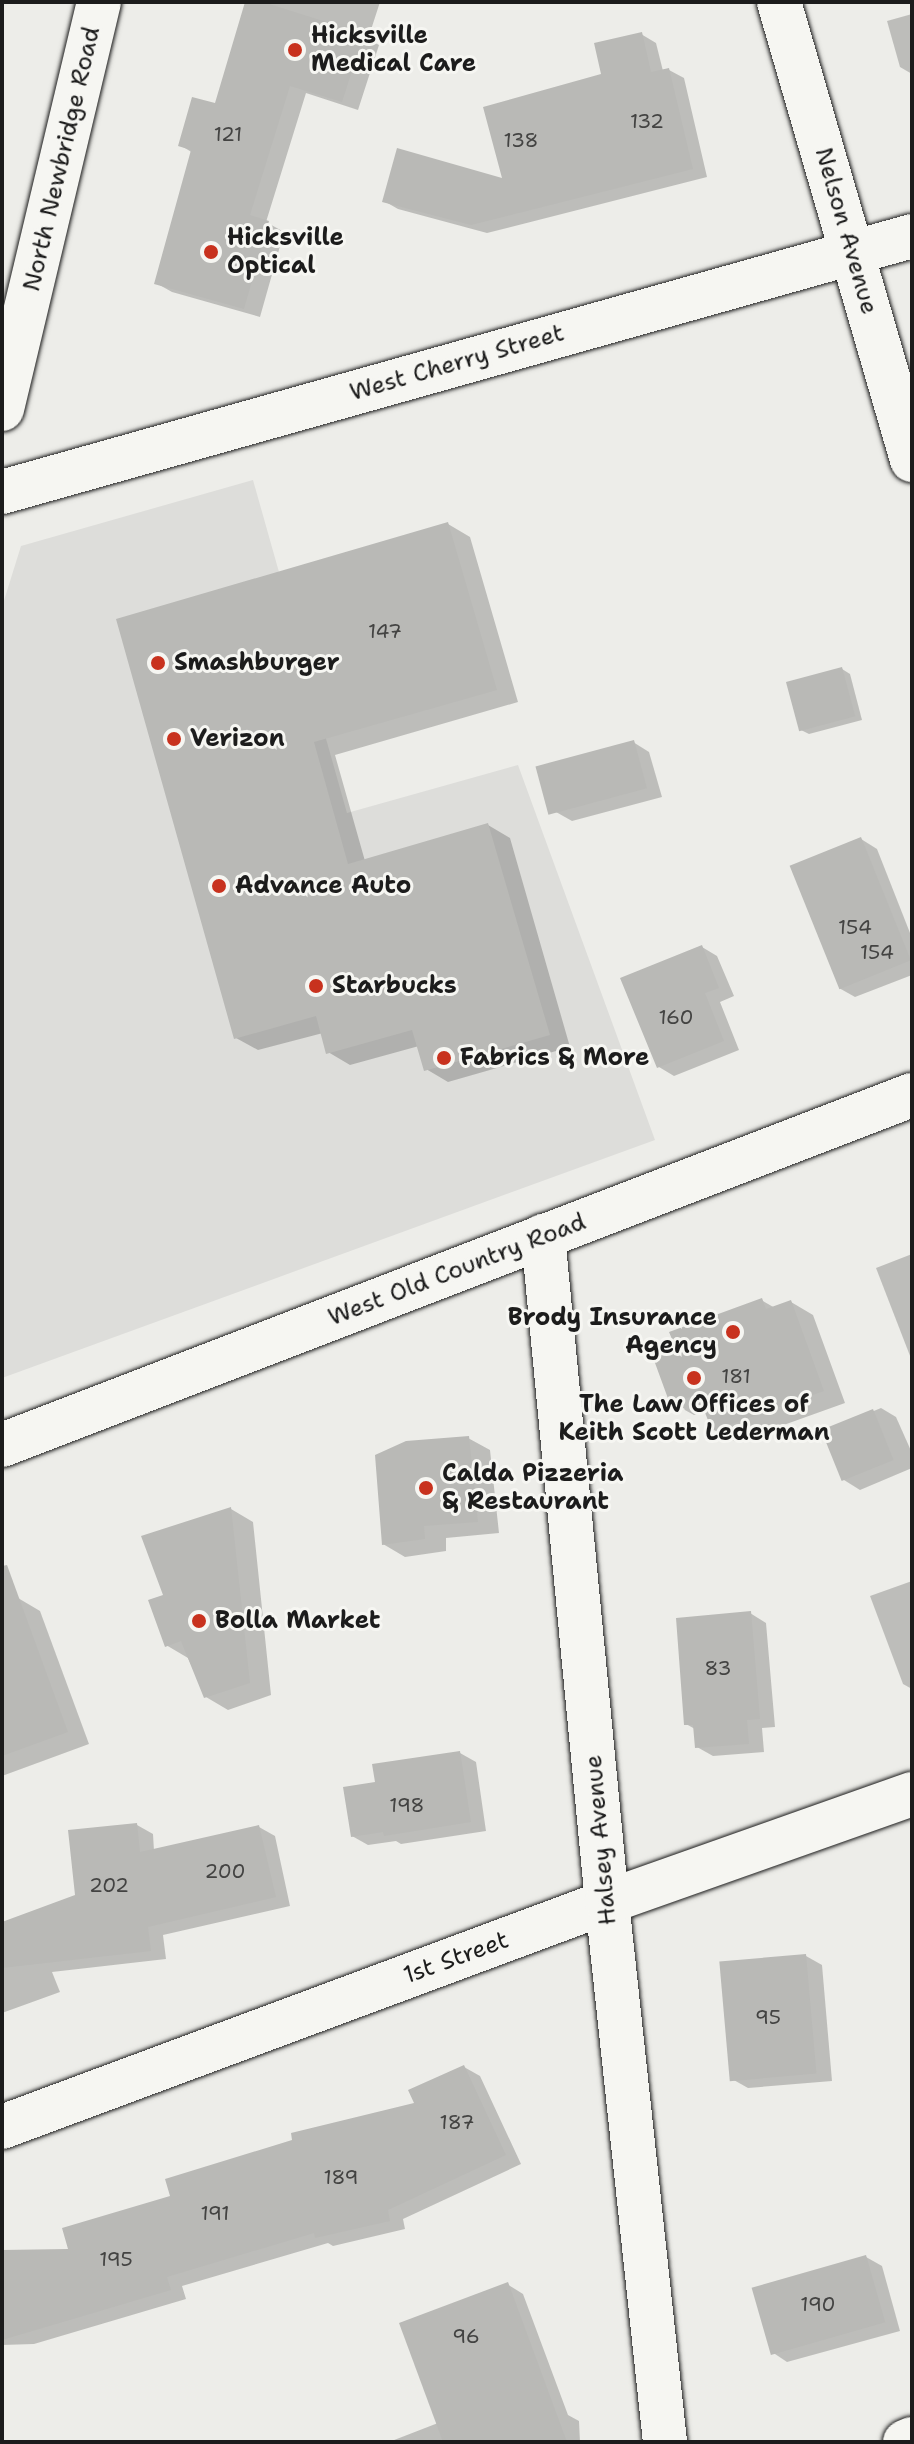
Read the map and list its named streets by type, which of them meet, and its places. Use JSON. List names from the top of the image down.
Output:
{
  "streets": {
    "street": [
      "North Newbridge Road",
      "Nelson Avenue",
      "West Cherry Street",
      "West Old Country Road",
      "Halsey Avenue",
      "1st Street"
    ]
  },
  "crossings": [
    ["Nelson Avenue", "West Cherry Street"],
    ["West Old Country Road", "Halsey Avenue"],
    ["Halsey Avenue", "1st Street"]
  ],
  "places": [
    "Hicksville Medical Care",
    "Hicksville Optical",
    "Smashburger",
    "Verizon",
    "Advance Auto",
    "Starbucks",
    "Fabrics & More",
    "Brody Insurance Agency",
    "The Law Offices of Keith Scott Lederman",
    "Calda Pizzeria & Restaurant",
    "Bolla Market"
  ],
  "house_numbers": [
    "132",
    "121",
    "138",
    "147",
    "154",
    "154",
    "160",
    "181",
    "83",
    "198",
    "200",
    "202",
    "95",
    "187",
    "189",
    "191",
    "195",
    "190",
    "96"
  ]
}
